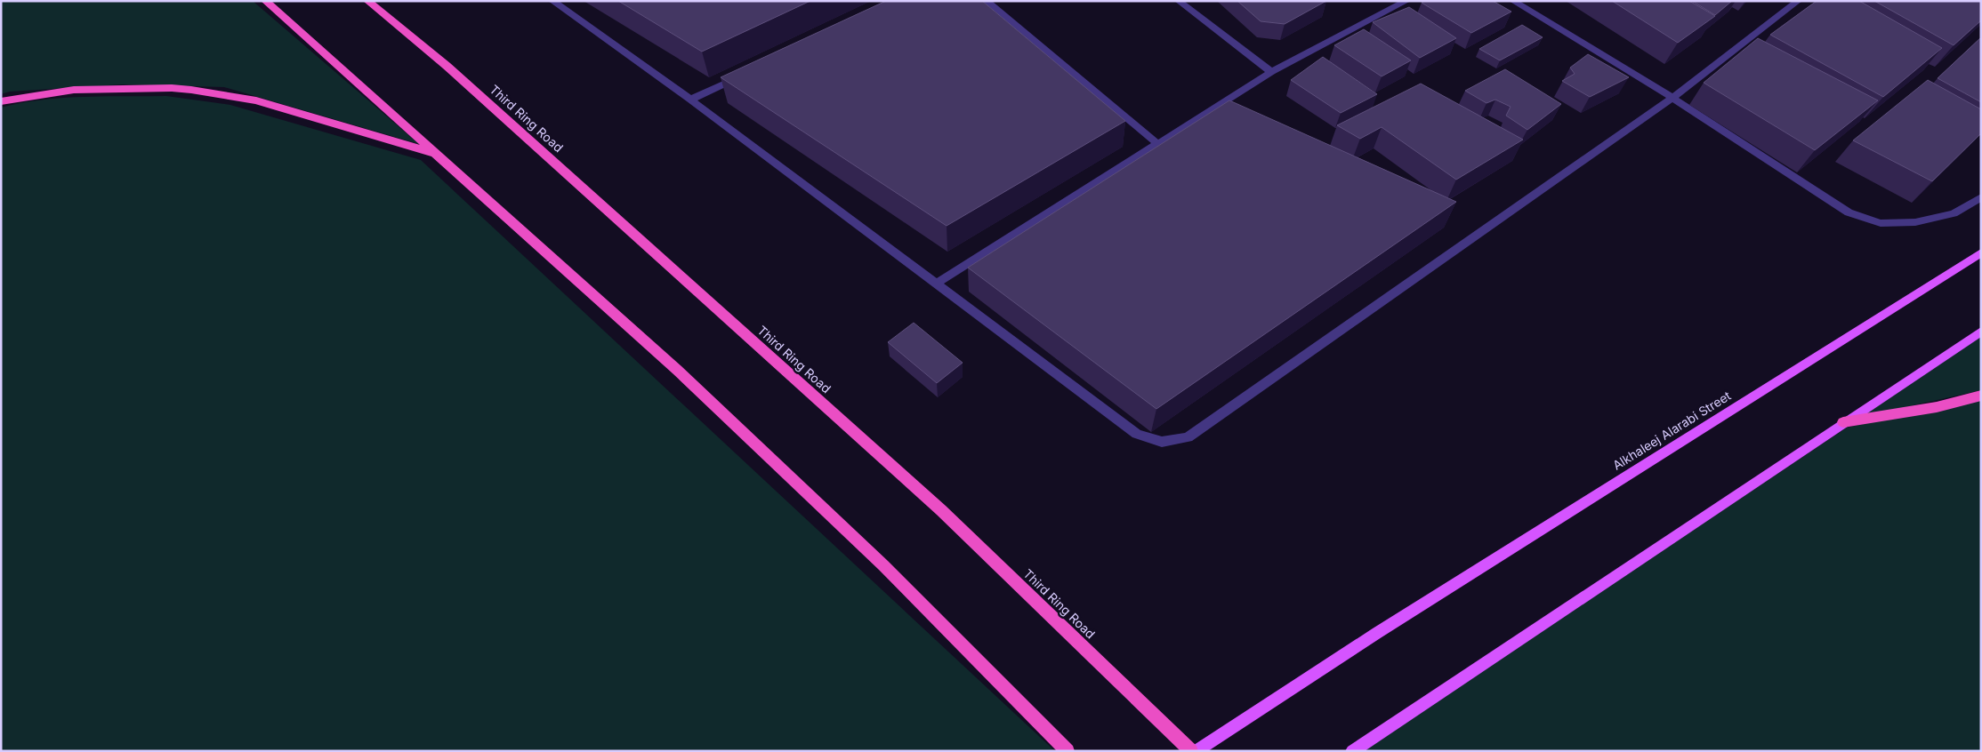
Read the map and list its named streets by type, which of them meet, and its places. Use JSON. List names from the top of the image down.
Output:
{
  "streets": {
    "highway": ["Third Ring Road"],
    "main road": ["Alkhaleej Alarabi Street"]
  }
}
